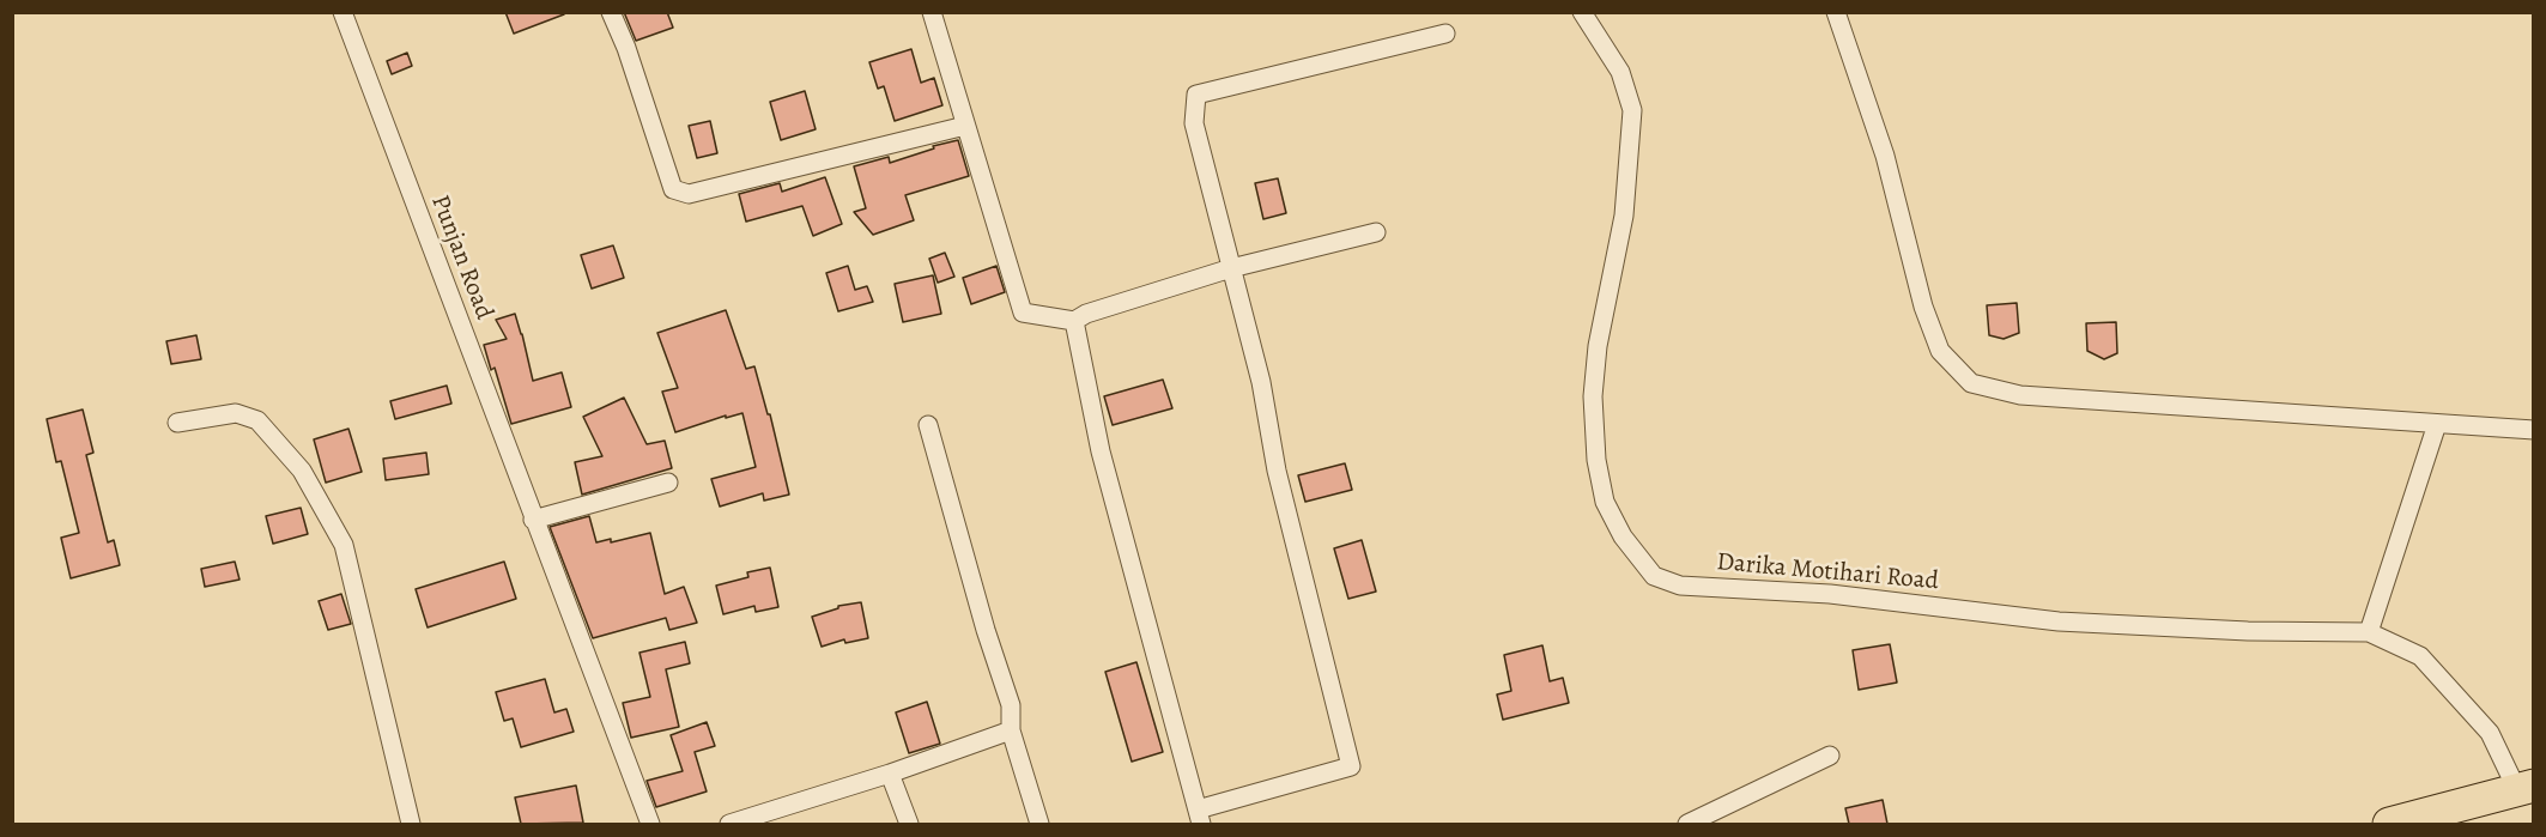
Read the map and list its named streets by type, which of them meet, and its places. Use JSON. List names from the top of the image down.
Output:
{
  "streets": {
    "street": ["Punjan Road", "Darika Motihari Road"]
  }
}
